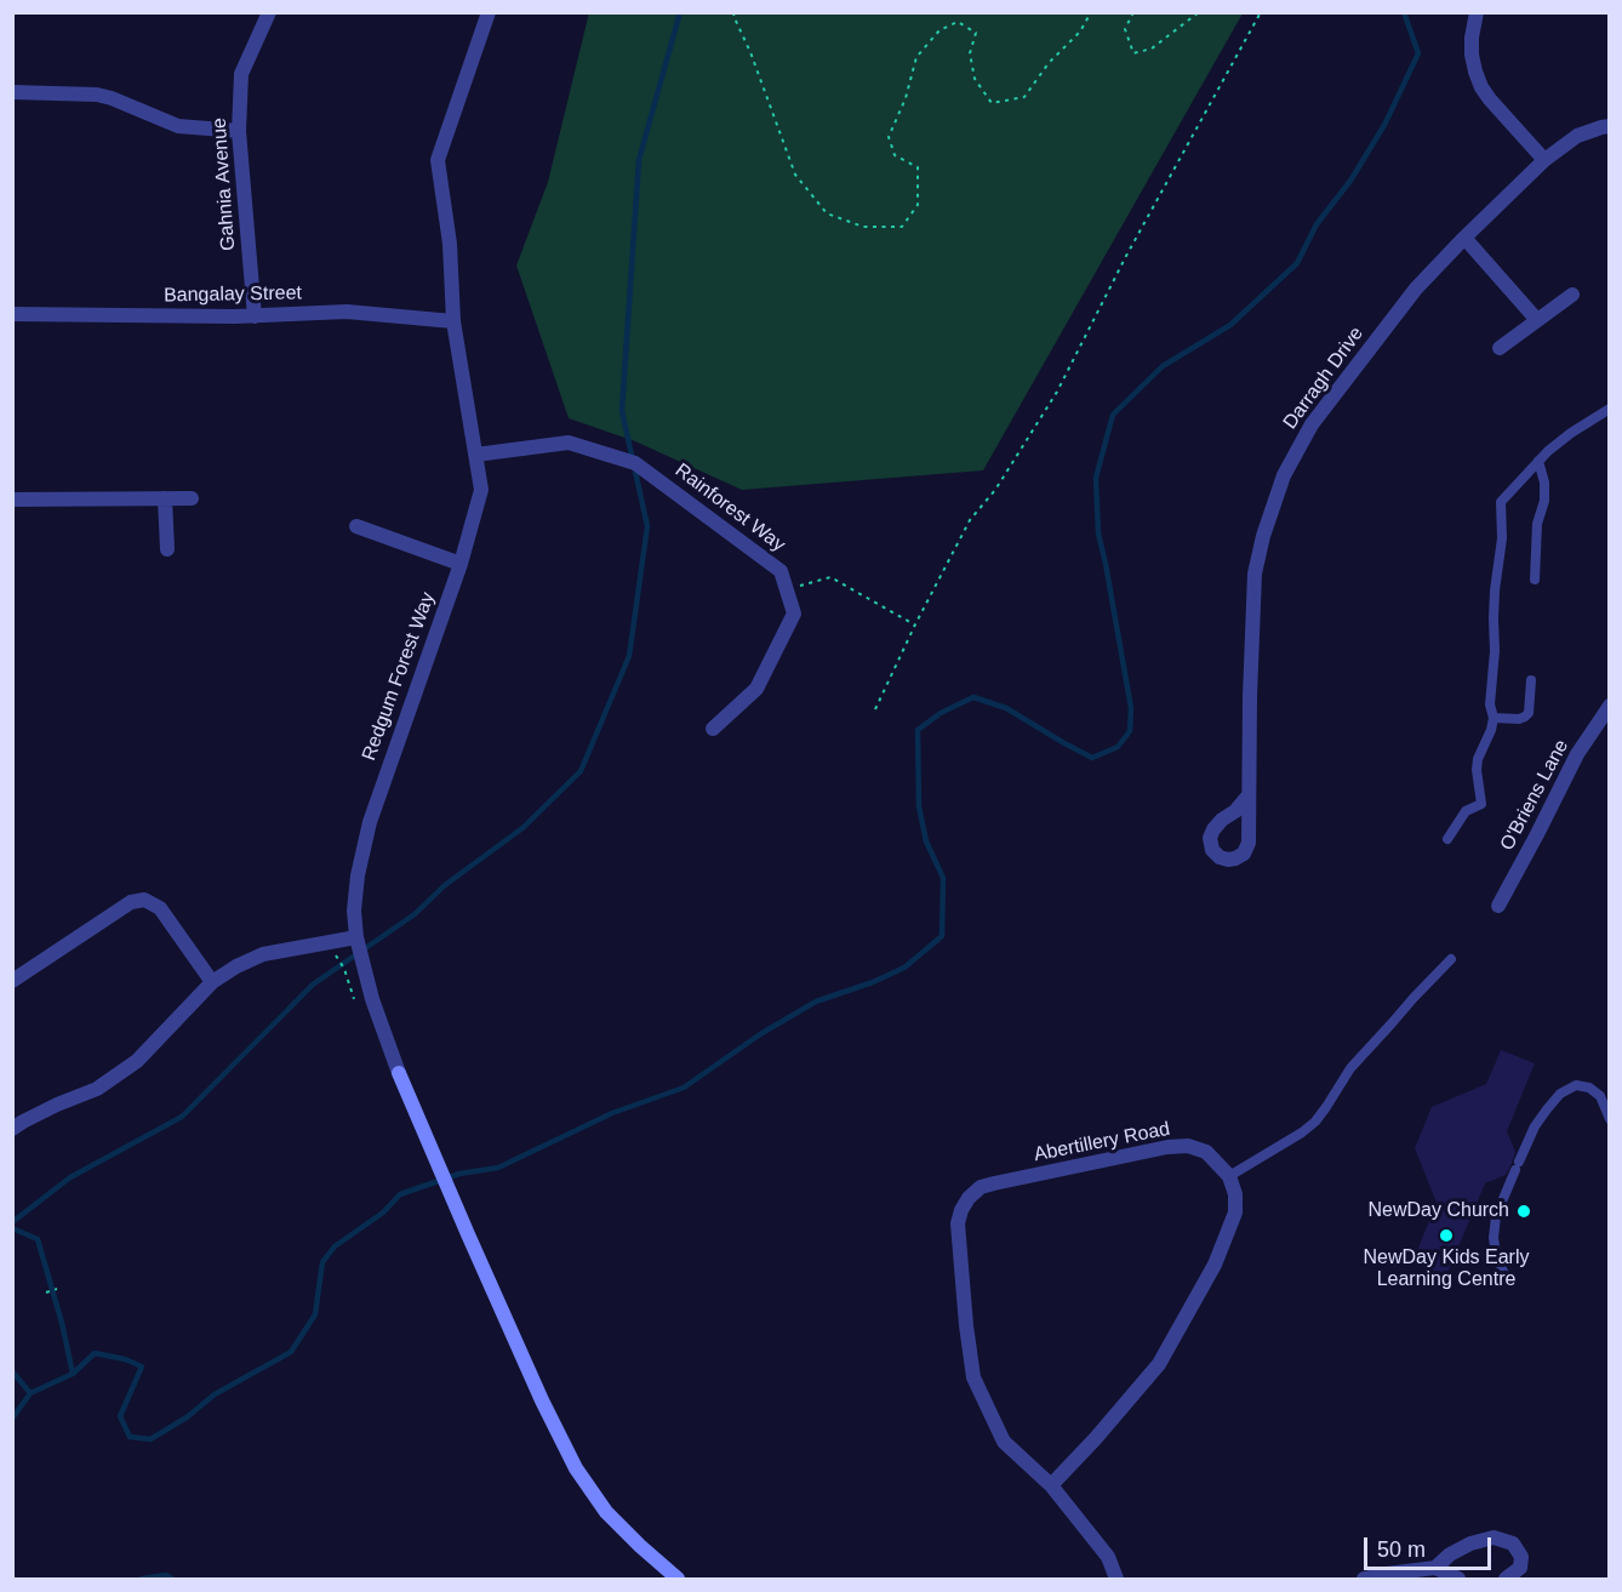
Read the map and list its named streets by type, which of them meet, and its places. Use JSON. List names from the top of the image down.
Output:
{
  "streets": {
    "street": [
      "Gahnia Avenue",
      "Bangalay Street",
      "Darragh Drive",
      "Rainforest Way",
      "Redgum Forest Way",
      "O'Briens Lane",
      "Abertillery Road"
    ]
  },
  "crossings": [
    ["Gahnia Avenue", "Bangalay Street"],
    ["Bangalay Street", "Redgum Forest Way"],
    ["Rainforest Way", "Redgum Forest Way"]
  ],
  "places": ["NewDay Church", "NewDay Kids Early Learning Centre"],
  "scale_bar": "50 m"
}
